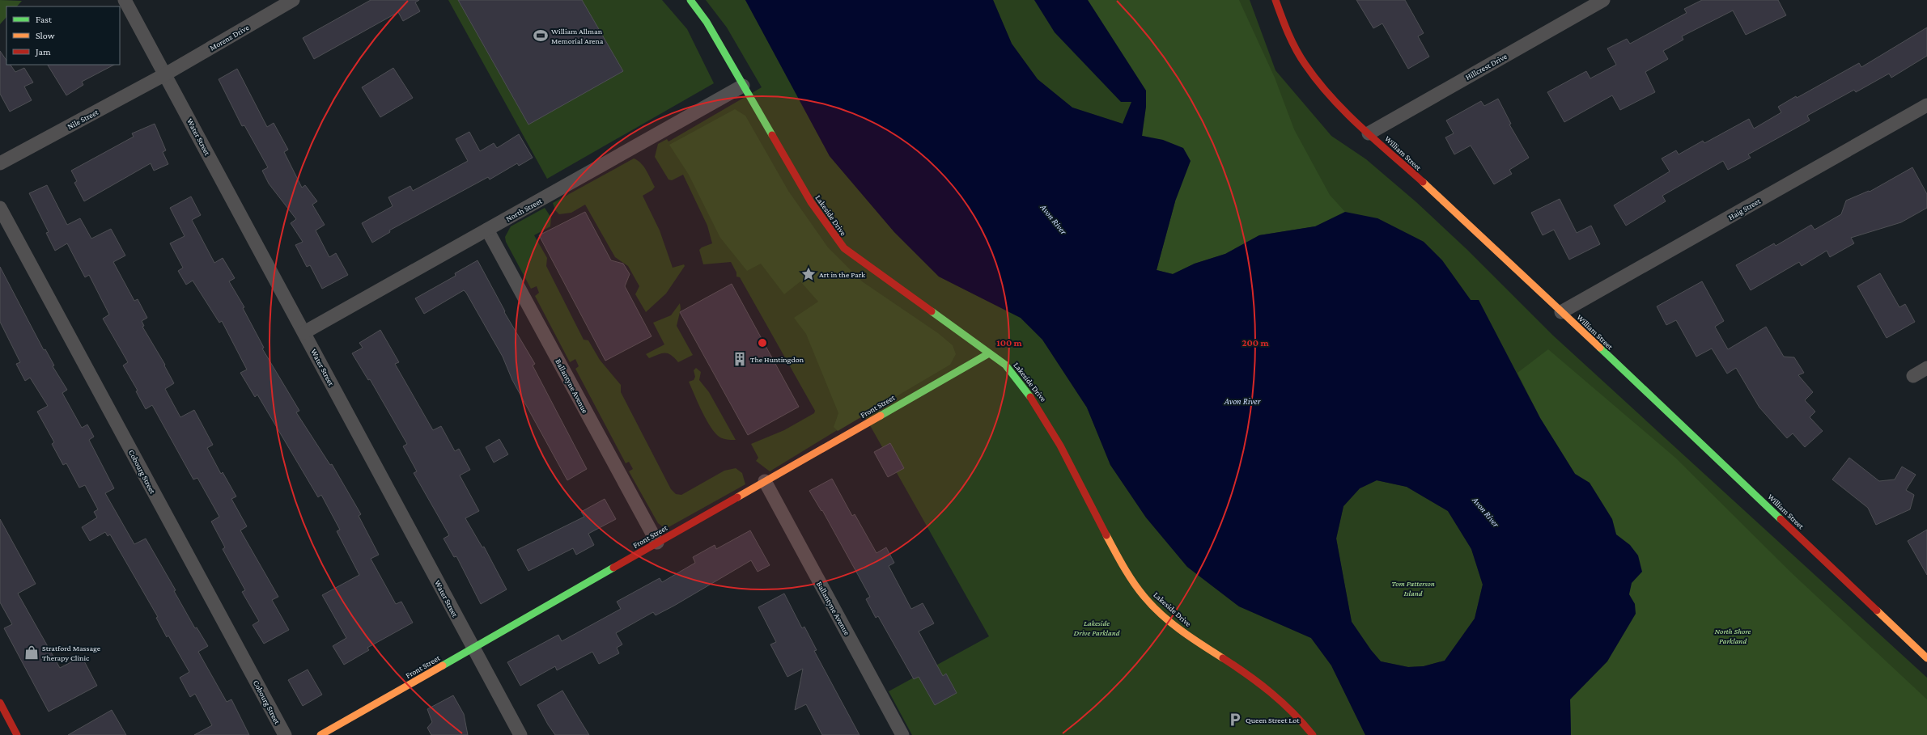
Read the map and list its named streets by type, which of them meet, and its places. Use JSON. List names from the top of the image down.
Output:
{
  "streets": {
    "street": [
      "Morenz Drive",
      "Hillcrest Drive",
      "Nile Street",
      "Water Street",
      "William Street",
      "Haig Street",
      "North Street",
      "Lakeside Drive",
      "Ballantyne Avenue",
      "Front Street",
      "Cobourg Street"
    ]
  },
  "crossings": [
    ["Morenz Drive", "Nile Street"],
    ["Morenz Drive", "Water Street"],
    ["Hillcrest Drive", "William Street"],
    ["Nile Street", "Water Street"],
    ["Water Street", "North Street"],
    ["Water Street", "Front Street"],
    ["William Street", "Haig Street"],
    ["North Street", "Lakeside Drive"],
    ["North Street", "Ballantyne Avenue"],
    ["Lakeside Drive", "Front Street"],
    ["Ballantyne Avenue", "Front Street"]
  ],
  "water": ["Avon River"],
  "parks": ["Tom Patterson Island", "Lakeside Drive Parkland", "North Shore Parkland"],
  "places": {
    "sports": ["William Allman Memorial Arena"],
    "place": ["Art in the Park"],
    "building": ["The Huntingdon"],
    "shop": ["Stratford Massage Therapy Clinic"],
    "parking": ["Queen Street Lot"]
  },
  "legend": ["Fast", "Slow", "Jam"],
  "rings": ["100 m", "200 m"]
}
